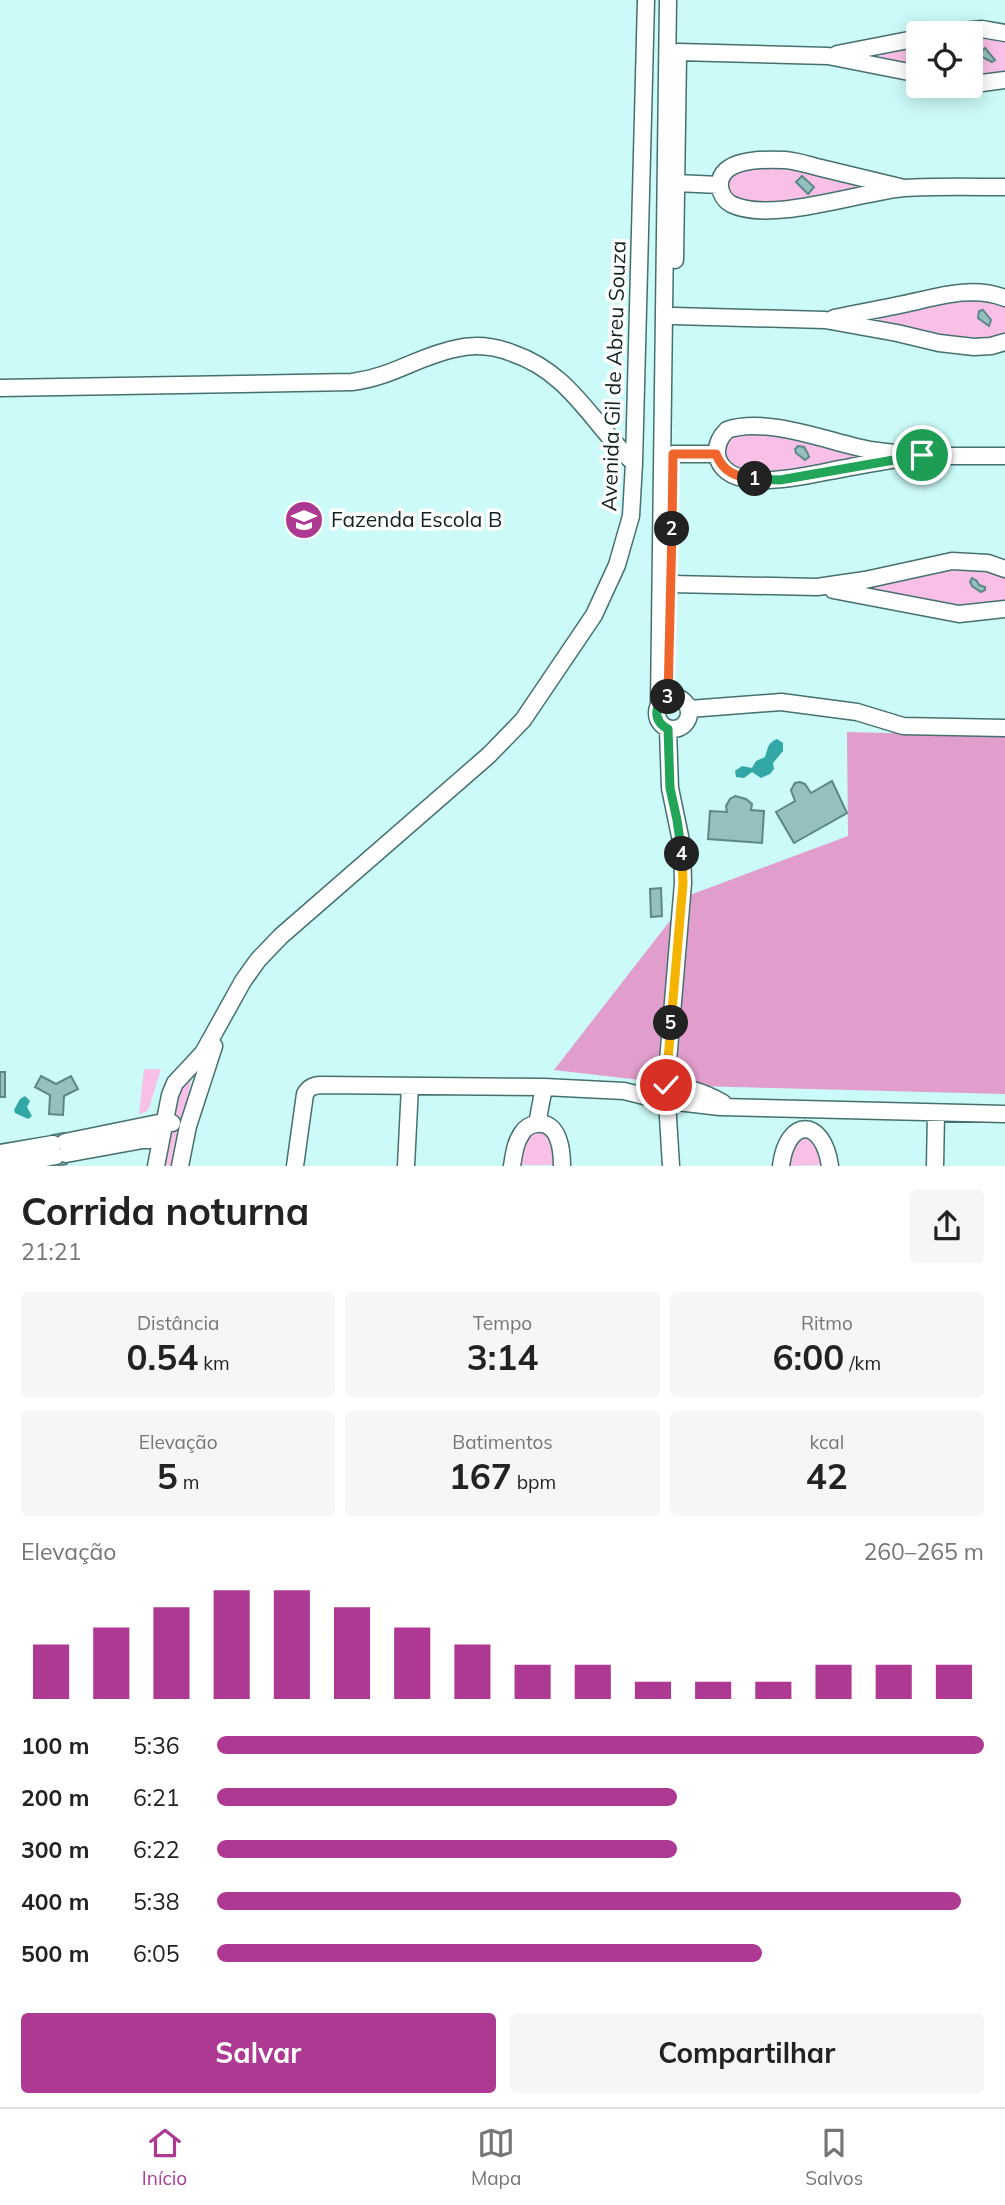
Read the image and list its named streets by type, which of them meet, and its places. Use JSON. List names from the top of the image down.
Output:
{
  "streets": {
    "street": ["Avenida Gil de Abreu Souza"]
  },
  "places": {
    "school or university": ["Fazenda Escola B"]
  },
  "page": {
    "pins": [
      "1",
      "2",
      "3",
      "4",
      "5"
    ],
    "heading": ["Corrida noturna", "21:21"],
    "stats": [
      ["Distância", "0.54 km"],
      ["Tempo", "3:14"],
      ["Ritmo", "6:00 /km"],
      ["Elevação", "5 m"],
      ["Batimentos", "167 bpm"],
      ["kcal", "42"]
    ],
    "chart": ["Elevação", "260–265 m"],
    "list": [
      {
        "name": "100 m",
        "note": "5:36"
      },
      {
        "name": "200 m",
        "note": "6:21"
      },
      {
        "name": "300 m",
        "note": "6:22"
      },
      {
        "name": "400 m",
        "note": "5:38"
      },
      {
        "name": "500 m",
        "note": "6:05"
      }
    ],
    "buttons": ["Salvar", "Compartilhar"],
    "tabs": ["Início", "Mapa", "Salvos"]
  }
}
